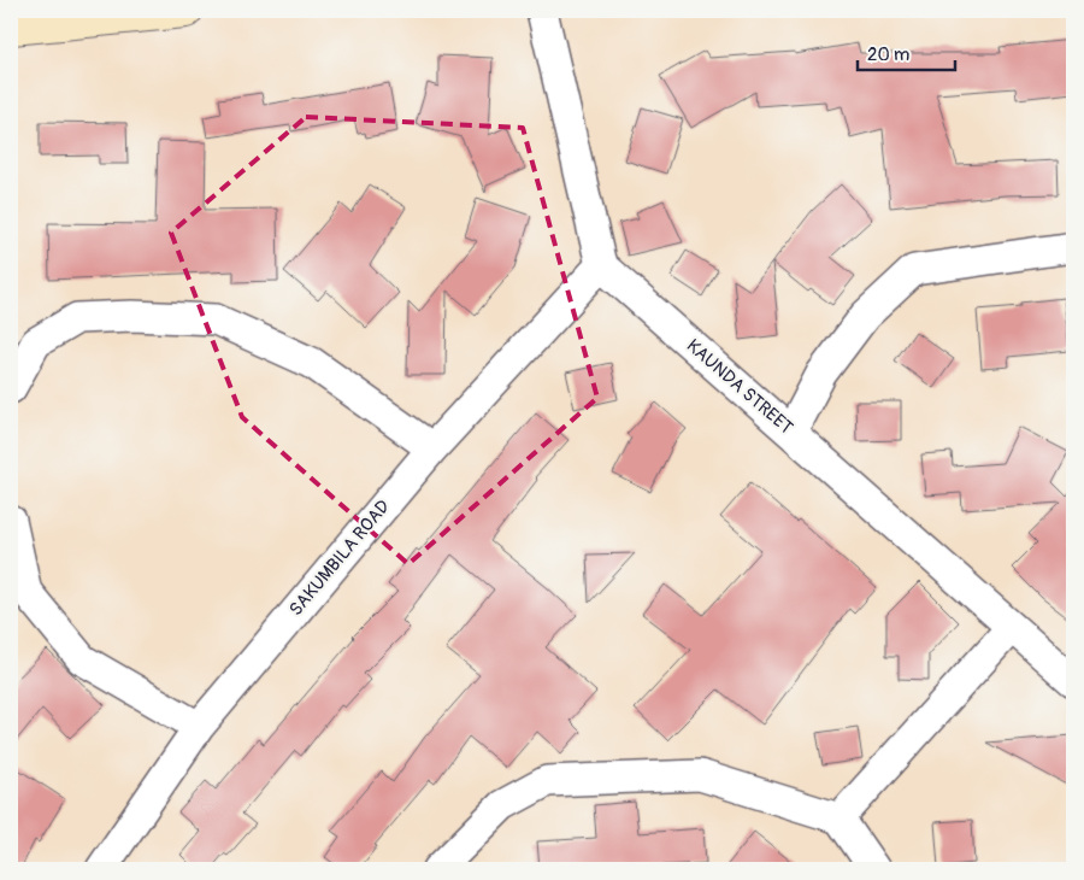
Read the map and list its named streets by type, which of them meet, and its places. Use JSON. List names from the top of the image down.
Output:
{
  "streets": {
    "street": ["KAUNDA STREET", "SAKUMBILA ROAD"]
  },
  "crossings": [
    ["KAUNDA STREET", "SAKUMBILA ROAD"]
  ],
  "scale_bar": "20 m"
}
